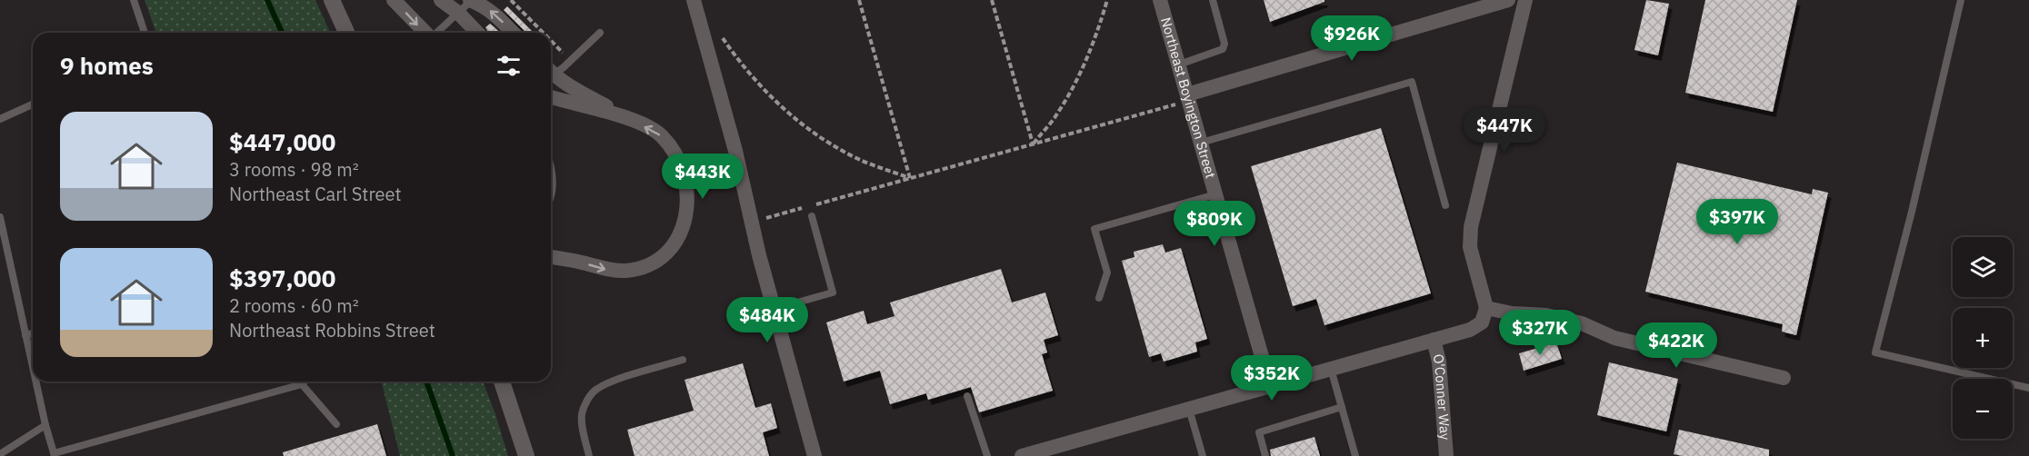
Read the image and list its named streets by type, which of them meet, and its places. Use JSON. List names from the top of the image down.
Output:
{
  "streets": {
    "street": ["Northeast Boyington Street", "O'Conner Way"]
  },
  "page": {
    "price": [
      "$926K",
      "$447K",
      "$443K",
      "$397K",
      "$809K",
      "$484K",
      "$327K",
      "$422K",
      "$352K"
    ],
    "heading": "9 homes",
    "list": [
      {
        "name": "$447,000",
        "note": "3 rooms · 98 m² · Northeast Carl Street"
      },
      {
        "name": "$397,000",
        "note": "2 rooms · 60 m² · Northeast Robbins Street"
      }
    ],
    "map_buttons": ["+", "−"]
  }
}
